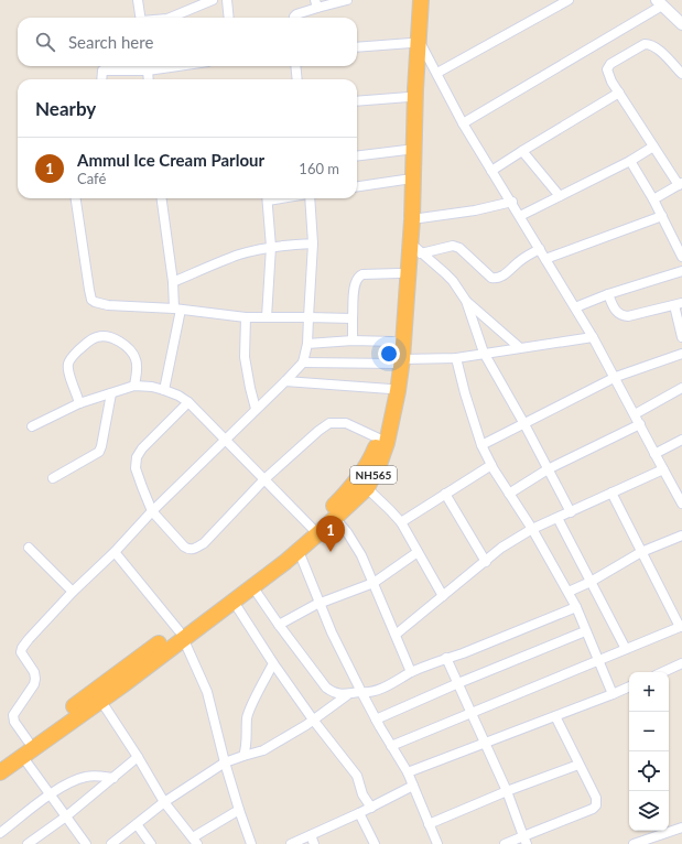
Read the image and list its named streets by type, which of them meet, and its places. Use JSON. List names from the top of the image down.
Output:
{
  "streets": {
    "highway": ["NH565"]
  },
  "page": {
    "search": "Search here",
    "heading": "Nearby",
    "list": [
      {
        "mark": "1",
        "name": "Ammul Ice Cream Parlour",
        "note": "Café",
        "value": "160 m"
      }
    ],
    "pins": "1",
    "map_buttons": ["+", "−"]
  }
}
